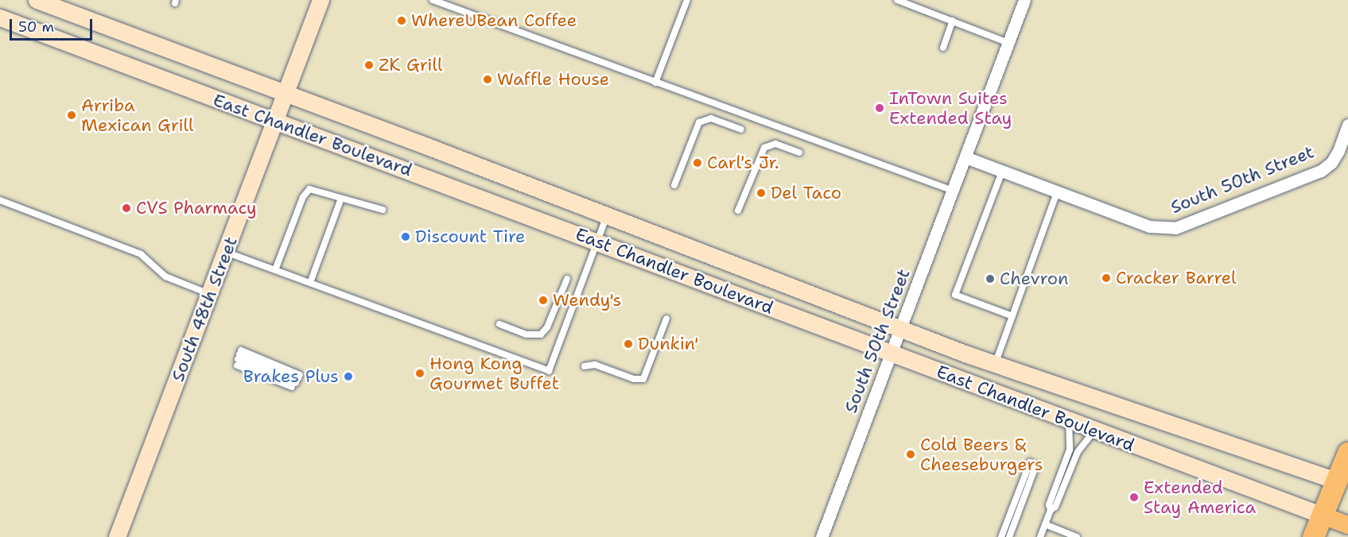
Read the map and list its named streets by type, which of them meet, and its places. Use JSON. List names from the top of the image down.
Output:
{
  "streets": {
    "main road": ["East Chandler Boulevard", "South 48th Street"],
    "street": ["South 50th Street"]
  },
  "crossings": [
    ["East Chandler Boulevard", "South 50th Street"],
    ["East Chandler Boulevard", "South 48th Street"]
  ],
  "places": [
    "WhereUBean Coffee",
    "ZK Grill",
    "Waffle House",
    "InTown Suites Extended Stay",
    "Arriba Mexican Grill",
    "Carl's Jr.",
    "Del Taco",
    "CVS Pharmacy",
    "Discount Tire",
    "Cracker Barrel",
    "Chevron",
    "Wendy's",
    "Dunkin'",
    "Hong Kong Gourmet Buffet",
    "Brakes Plus",
    "Cold Beers & Cheeseburgers",
    "Extended Stay America"
  ],
  "scale_bar": "50 m"
}
